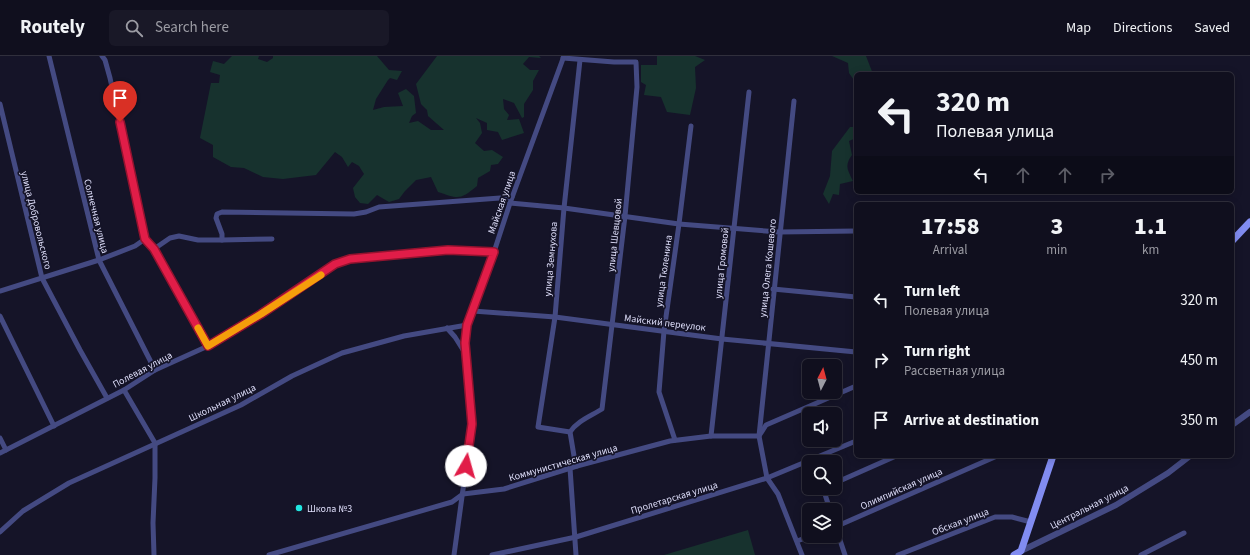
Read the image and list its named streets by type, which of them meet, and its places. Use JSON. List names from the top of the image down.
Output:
{
  "streets": {
    "main road": ["Центральная улица"],
    "street": [
      "Майская улица",
      "Солнечная улица",
      "улица Добровольского",
      "улица Шевцовой",
      "улица Земнухова",
      "улица Громовой",
      "улица Олега Кошевого",
      "улица Тюленина",
      "Майский переулок",
      "Полевая улица",
      "Школьная улица",
      "Коммунистическая улица",
      "Олимпийская улица",
      "Пролетарская улица",
      "Обская улица"
    ]
  },
  "crossings": [
    ["Майская улица", "Майский переулок"],
    ["Майская улица", "Полевая улица"],
    ["Майская улица", "Школьная улица"],
    ["Майская улица", "Коммунистическая улица"],
    ["Солнечная улица", "Полевая улица"],
    ["улица Добровольского", "Полевая улица"],
    ["улица Шевцовой", "улица Земнухова"],
    ["улица Шевцовой", "Майский переулок"],
    ["улица Земнухова", "Майский переулок"],
    ["улица Громовой", "Майский переулок"],
    ["улица Громовой", "Коммунистическая улица"],
    ["улица Олега Кошевого", "Майский переулок"],
    ["улица Олега Кошевого", "Коммунистическая улица"],
    ["улица Олега Кошевого", "Пролетарская улица"],
    ["улица Тюленина", "Майский переулок"],
    ["улица Тюленина", "Коммунистическая улица"]
  ],
  "places": ["Школа №3"],
  "north": "top",
  "page": {
    "header": "Routely",
    "search": "Search here",
    "nav": ["Map", "Directions", "Saved"],
    "turn": ["320 m", "Полевая улица"],
    "eta": [
      "17:58",
      "Arrival",
      "3",
      "min",
      "1.1",
      "km"
    ],
    "list": [
      {
        "name": "Turn left",
        "note": "Полевая улица",
        "value": "320 m"
      },
      {
        "name": "Turn right",
        "note": "Рассветная улица",
        "value": "450 m"
      },
      {
        "name": "Arrive at destination",
        "value": "350 m"
      }
    ]
  }
}
